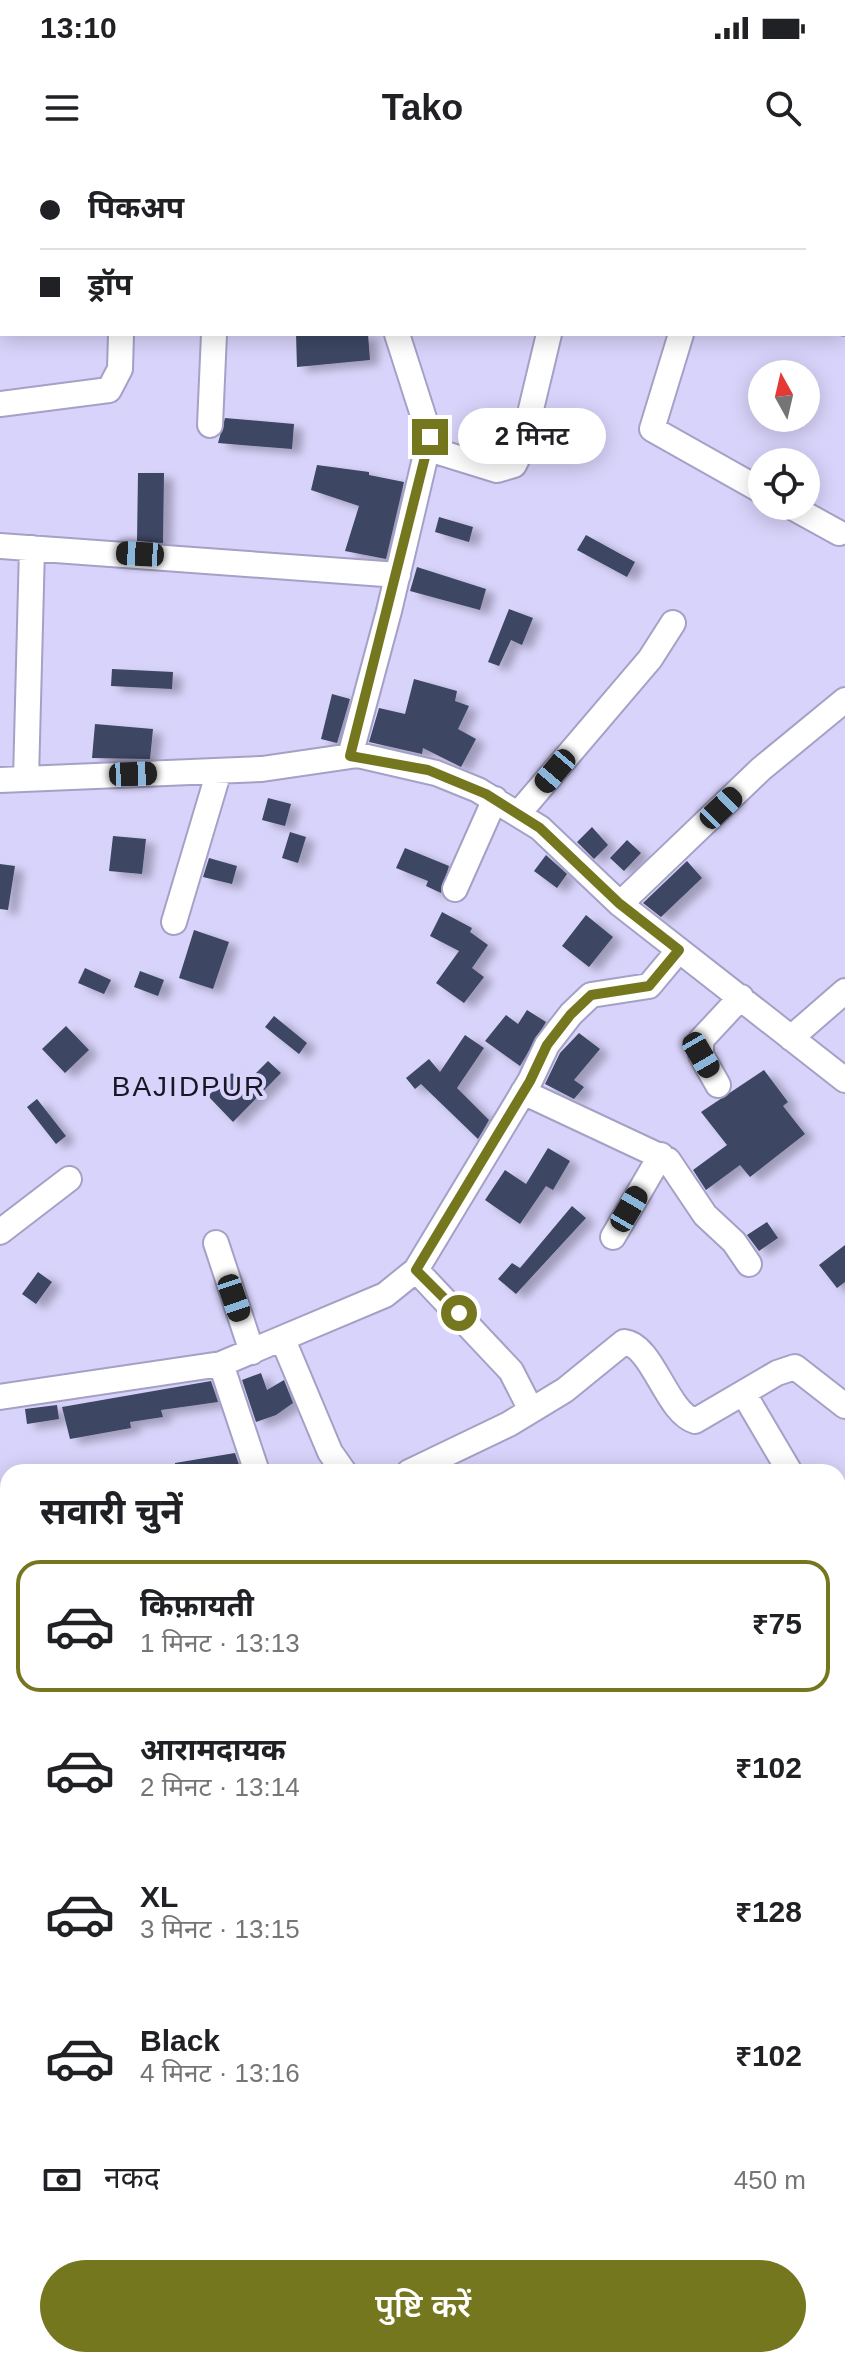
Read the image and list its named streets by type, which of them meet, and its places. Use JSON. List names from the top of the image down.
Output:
{
  "districts": ["BAJIDPUR"],
  "north": "top",
  "page": {
    "status": "13:10",
    "header": "Tako",
    "banner": ["पिकअप", "ड्रॉप"],
    "bubble": "2 मिनट",
    "heading": "सवारी चुनें",
    "list": [
      {
        "name": "किफ़ायती",
        "note": "1 मिनट · 13:13",
        "value": "₹75"
      },
      {
        "name": "आरामदायक",
        "note": "2 मिनट · 13:14",
        "value": "₹102"
      },
      {
        "name": "XL",
        "note": "3 मिनट · 13:15",
        "value": "₹128"
      },
      {
        "name": "Black",
        "note": "4 मिनट · 13:16",
        "value": "₹102"
      }
    ],
    "pay": ["नकद", "450 m"],
    "buttons": "पुष्टि करें"
  }
}
